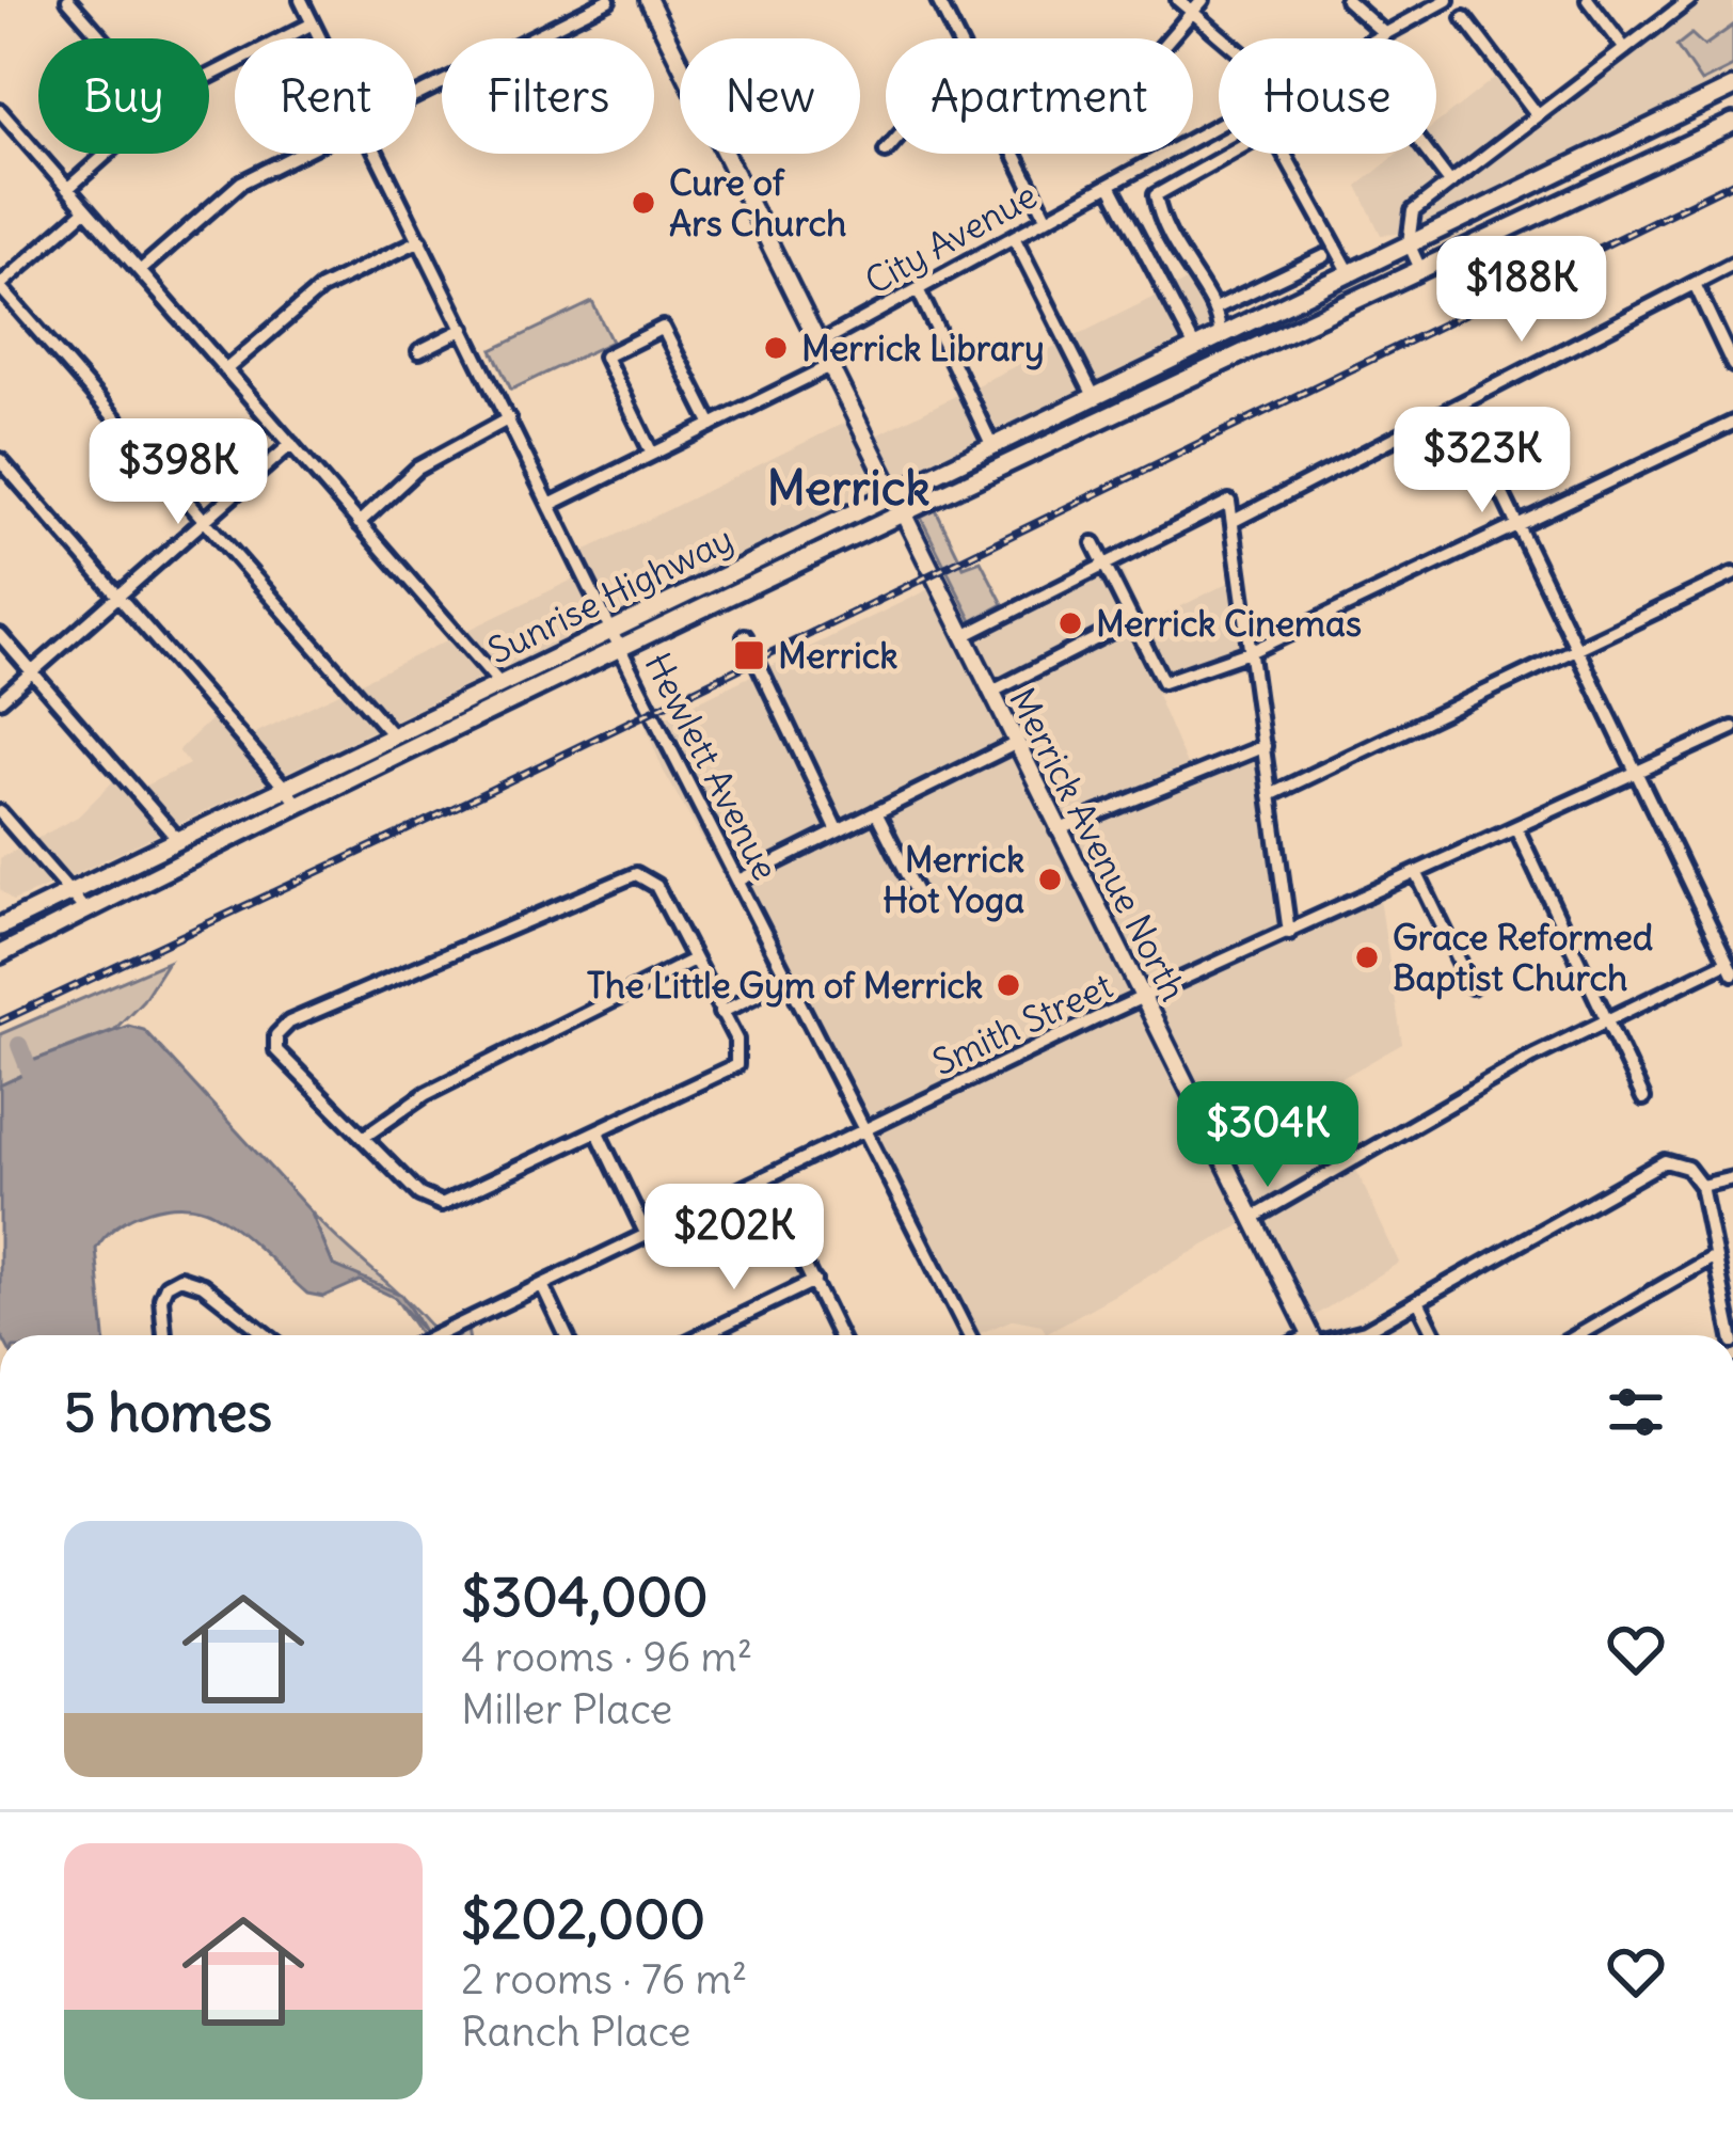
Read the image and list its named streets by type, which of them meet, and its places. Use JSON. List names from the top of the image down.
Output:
{
  "streets": {
    "highway": ["Sunrise Highway"],
    "main road": ["Merrick Avenue North"],
    "street": ["City Avenue", "Hewlett Avenue", "Smith Street"]
  },
  "crossings": [
    ["City Avenue", "Merrick Avenue North"],
    ["Sunrise Highway", "Hewlett Avenue"],
    ["Sunrise Highway", "Merrick Avenue North"],
    ["Hewlett Avenue", "Smith Street"],
    ["Merrick Avenue North", "Smith Street"]
  ],
  "districts": ["Merrick"],
  "places": {
    "other": [
      "Cure of Ars Church",
      "Merrick Library",
      "Merrick Cinemas",
      "Merrick Hot Yoga",
      "Grace Reformed Baptist Church",
      "The Little Gym of Merrick"
    ],
    "transit": ["Merrick"]
  },
  "page": {
    "chip": [
      "Buy",
      "Rent",
      "Filters",
      "New",
      "Apartment",
      "House"
    ],
    "price": [
      "$188K",
      "$323K",
      "$398K",
      "$304K",
      "$202K"
    ],
    "heading": "5 homes",
    "list": [
      {
        "name": "$304,000",
        "note": "4 rooms · 96 m² · Miller Place"
      },
      {
        "name": "$202,000",
        "note": "2 rooms · 76 m² · Ranch Place"
      }
    ]
  }
}
